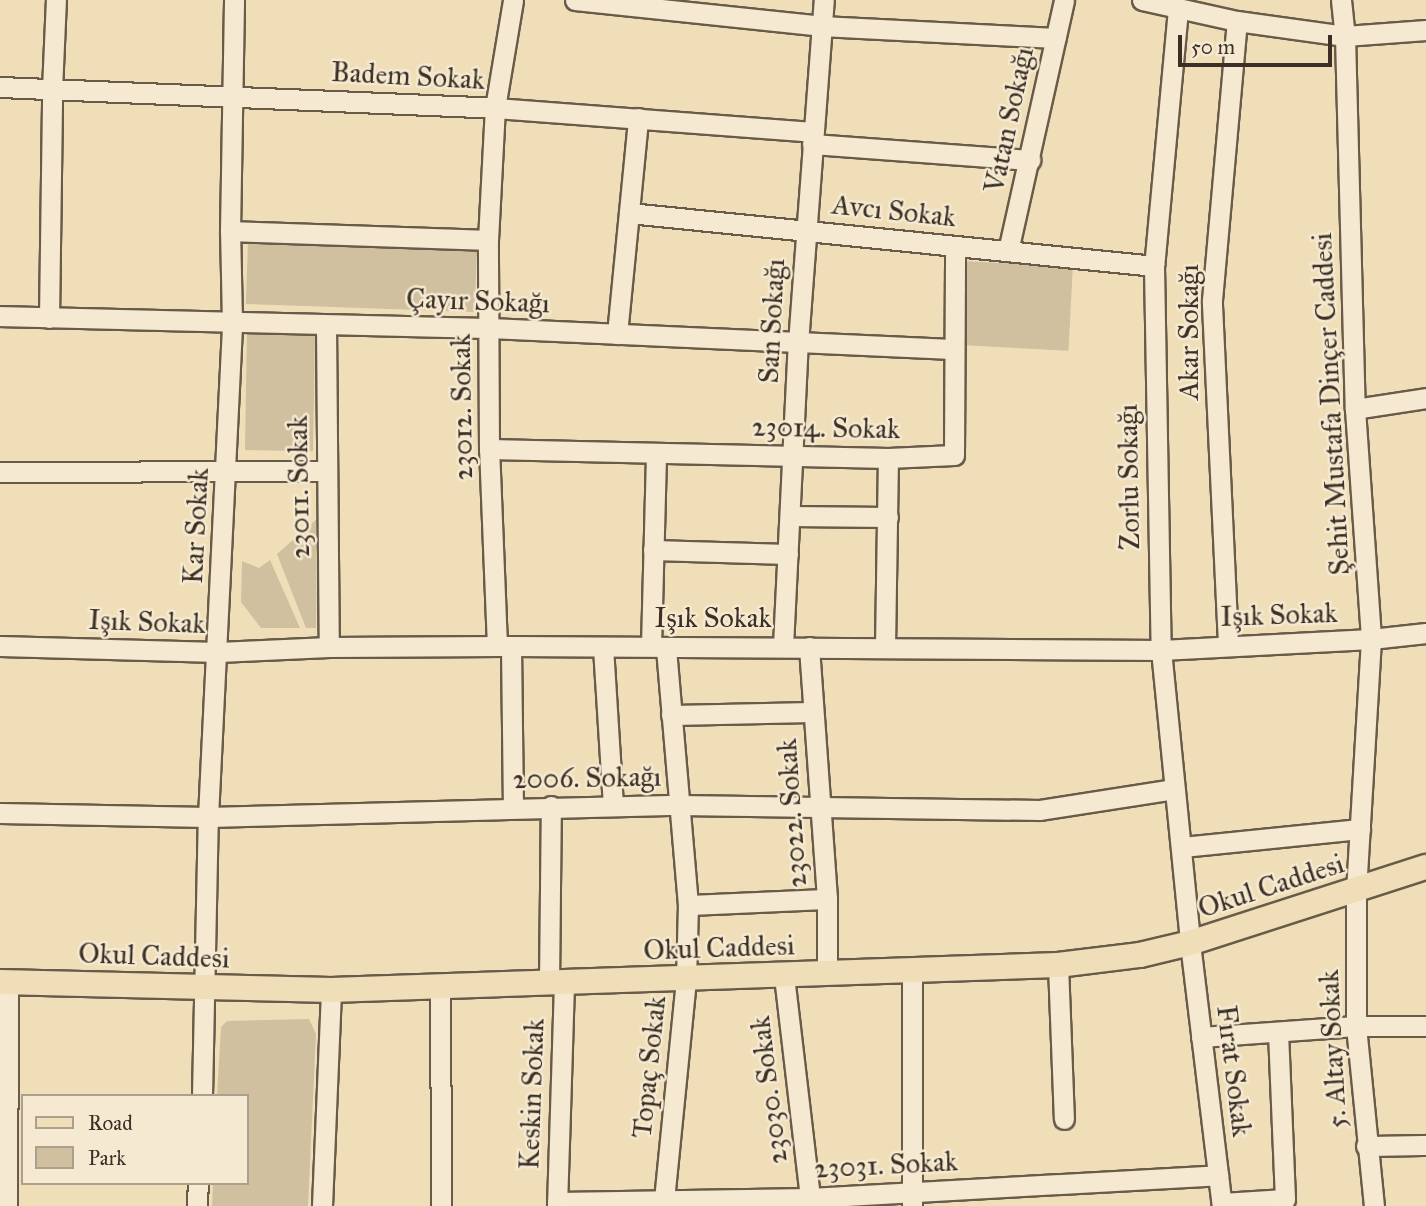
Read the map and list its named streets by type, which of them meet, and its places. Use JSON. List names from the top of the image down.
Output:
{
  "streets": {
    "main road": ["Okul Caddesi"],
    "street": [
      "Badem Sokak",
      "Vatan Sokağı",
      "Avcı Sokak",
      "Çayır Sokağı",
      "San Sokağı",
      "Akar Sokağı",
      "Şehit Mustafa Dinçer Caddesi",
      "23012. Sokak",
      "23014. Sokak",
      "Zorlu Sokağı",
      "23011. Sokak",
      "Kar Sokak",
      "Işık Sokak",
      "2006. Sokağı",
      "23022. Sokak",
      "5. Altay Sokak",
      "Topaç Sokak",
      "Fırat Sokak",
      "23030. Sokak",
      "Keskin Sokak",
      "23031. Sokak"
    ]
  },
  "crossings": [
    ["Badem Sokak", "Vatan Sokağı"],
    ["Badem Sokak", "San Sokağı"],
    ["Badem Sokak", "23012. Sokak"],
    ["Badem Sokak", "Kar Sokak"],
    ["Vatan Sokağı", "Avcı Sokak"],
    ["Avcı Sokak", "San Sokağı"],
    ["Avcı Sokak", "23014. Sokak"],
    ["Avcı Sokak", "Zorlu Sokağı"],
    ["Çayır Sokağı", "San Sokağı"],
    ["Çayır Sokağı", "23012. Sokak"],
    ["Çayır Sokağı", "23014. Sokak"],
    ["Çayır Sokağı", "23011. Sokak"],
    ["Çayır Sokağı", "Kar Sokak"],
    ["San Sokağı", "23014. Sokak"],
    ["San Sokağı", "Işık Sokak"],
    ["Akar Sokağı", "Işık Sokak"],
    ["Şehit Mustafa Dinçer Caddesi", "Işık Sokak"],
    ["Şehit Mustafa Dinçer Caddesi", "Okul Caddesi"],
    ["Şehit Mustafa Dinçer Caddesi", "5. Altay Sokak"],
    ["23012. Sokak", "23014. Sokak"],
    ["23012. Sokak", "Işık Sokak"],
    ["23012. Sokak", "2006. Sokağı"],
    ["23014. Sokak", "Topaç Sokak"],
    ["Zorlu Sokağı", "Işık Sokak"],
    ["Zorlu Sokağı", "2006. Sokağı"],
    ["Zorlu Sokağı", "Okul Caddesi"],
    ["Zorlu Sokağı", "Fırat Sokak"],
    ["23011. Sokak", "Işık Sokak"],
    ["Kar Sokak", "Işık Sokak"],
    ["Kar Sokak", "2006. Sokağı"],
    ["Kar Sokak", "Okul Caddesi"],
    ["Işık Sokak", "23022. Sokak"],
    ["Işık Sokak", "Topaç Sokak"],
    ["2006. Sokağı", "23022. Sokak"],
    ["2006. Sokağı", "Topaç Sokak"],
    ["2006. Sokağı", "Keskin Sokak"],
    ["23022. Sokak", "Okul Caddesi"],
    ["Okul Caddesi", "5. Altay Sokak"],
    ["Okul Caddesi", "Topaç Sokak"],
    ["Okul Caddesi", "Fırat Sokak"],
    ["Okul Caddesi", "23030. Sokak"],
    ["Okul Caddesi", "Keskin Sokak"],
    ["Topaç Sokak", "23031. Sokak"],
    ["Fırat Sokak", "23031. Sokak"],
    ["23030. Sokak", "23031. Sokak"],
    ["Keskin Sokak", "23031. Sokak"]
  ],
  "legend": ["Road", "Park"],
  "scale_bar": "50 m"
}
